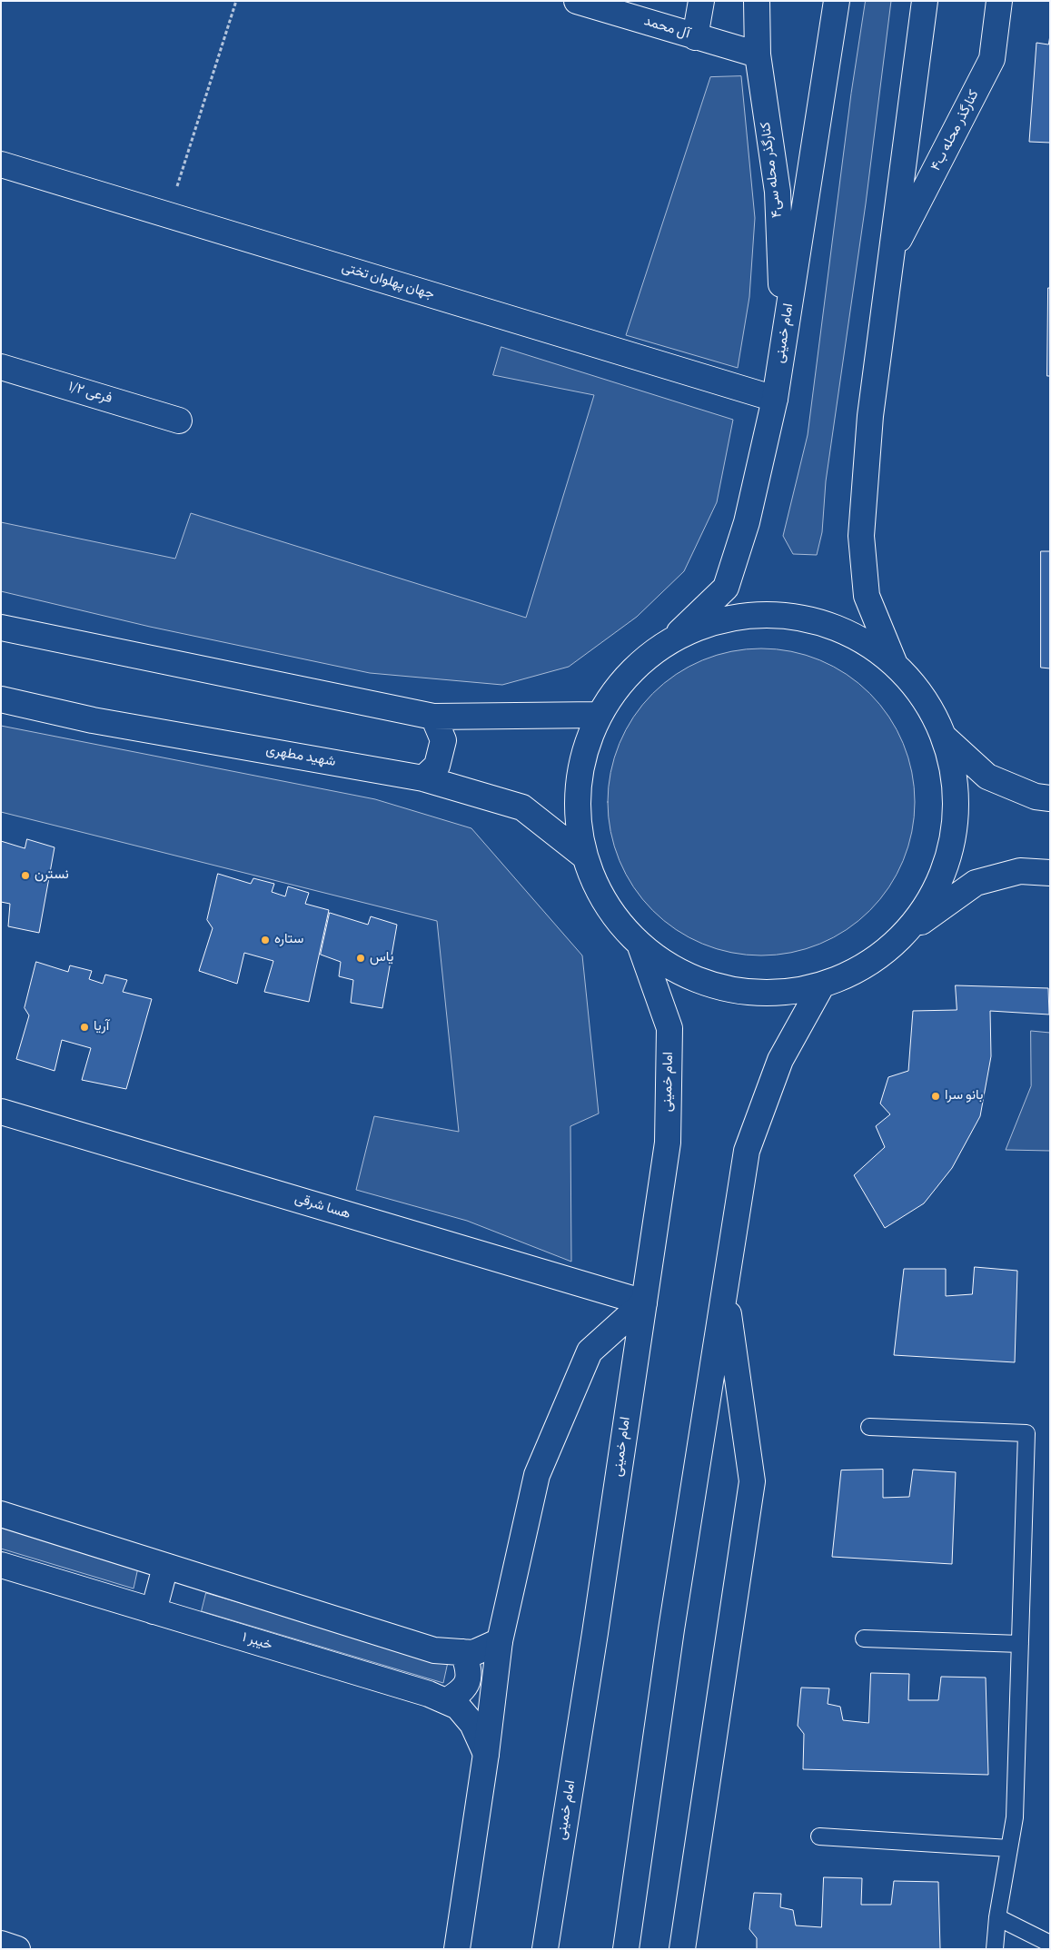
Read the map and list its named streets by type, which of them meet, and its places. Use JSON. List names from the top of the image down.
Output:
{
  "streets": {
    "main road": [
      "آل محمد",
      "کنارگذر محله ب۴",
      "کنارگذر محله سی۴",
      "جهان پهلوان تختی",
      "امام خمینی",
      "فرعی ۱/۲",
      "شهید مطهری",
      "هسا شرقی",
      "خیبر ۱"
    ]
  },
  "crossings": [
    ["آل محمد", "کنارگذر محله سی۴"],
    ["کنارگذر محله سی۴", "امام خمینی"],
    ["جهان پهلوان تختی", "امام خمینی"],
    ["امام خمینی", "هسا شرقی"]
  ],
  "places": [
    "نسترن",
    "ستاره",
    "یاس",
    "آریا",
    "بانو سرا"
  ]
}
